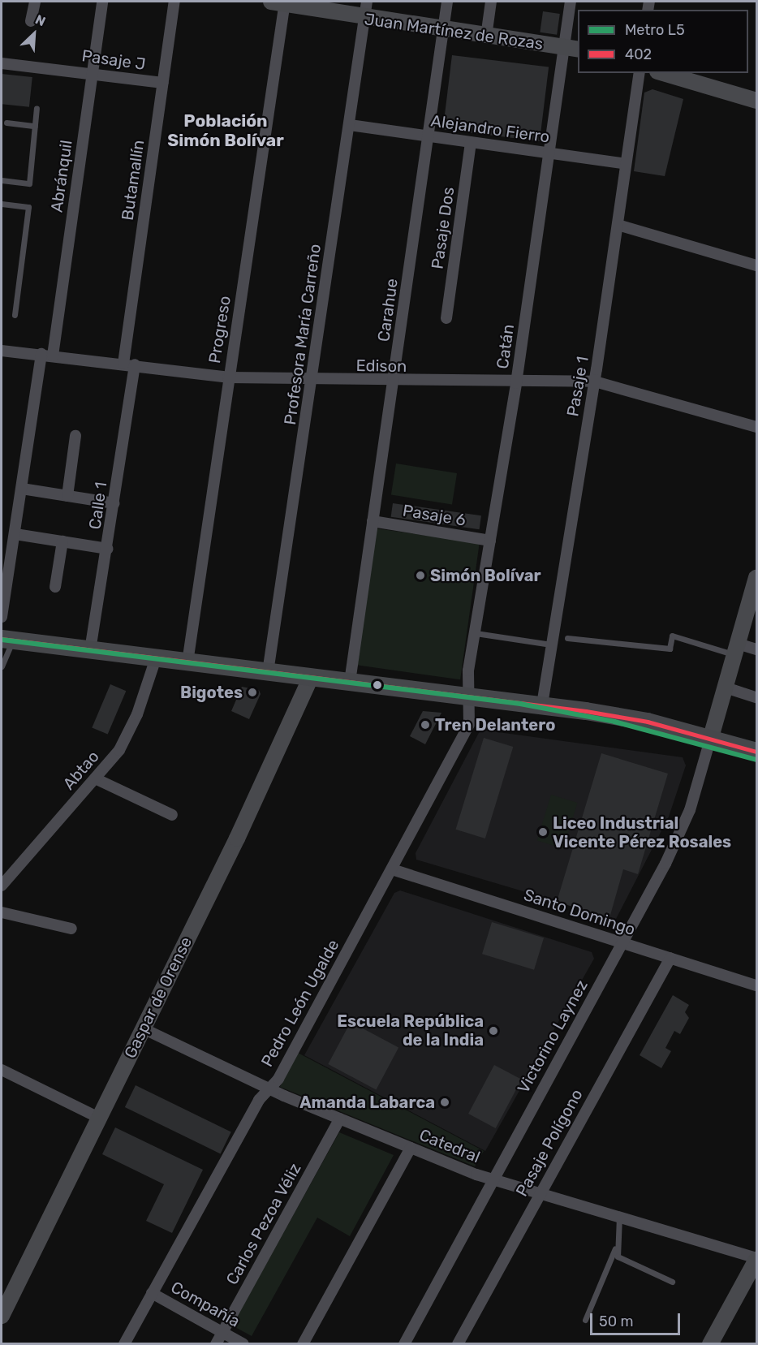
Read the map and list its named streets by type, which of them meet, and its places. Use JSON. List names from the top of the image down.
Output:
{
  "streets": {
    "street": [
      "Juan Martínez de Rozas",
      "Pasaje J",
      "Alejandro Fierro",
      "Abránquil",
      "Butamallín",
      "Pasaje Dos",
      "Carahue",
      "Progreso",
      "Profesora María Carreño",
      "Catán",
      "Edison",
      "Pasaje 1",
      "Calle 1",
      "Pasaje 6",
      "Abtao",
      "Santo Domingo",
      "Gaspar de Orense",
      "Pedro León Ugalde",
      "Victorino Laynez",
      "Pasaje Polígono",
      "Catedral",
      "Carlos Pezoa Véliz",
      "Compañía"
    ]
  },
  "crossings": [
    ["Juan Martínez de Rozas", "Carahue"],
    ["Juan Martínez de Rozas", "Progreso"],
    ["Juan Martínez de Rozas", "Profesora María Carreño"],
    ["Juan Martínez de Rozas", "Catán"],
    ["Pasaje J", "Abránquil"],
    ["Pasaje J", "Butamallín"],
    ["Alejandro Fierro", "Pasaje Dos"],
    ["Alejandro Fierro", "Carahue"],
    ["Alejandro Fierro", "Profesora María Carreño"],
    ["Alejandro Fierro", "Catán"],
    ["Alejandro Fierro", "Pasaje 1"],
    ["Abránquil", "Edison"],
    ["Butamallín", "Edison"],
    ["Butamallín", "Calle 1"],
    ["Carahue", "Edison"],
    ["Carahue", "Pasaje 6"],
    ["Progreso", "Edison"],
    ["Profesora María Carreño", "Edison"],
    ["Catán", "Edison"],
    ["Catán", "Pasaje 6"],
    ["Catán", "Pedro León Ugalde"],
    ["Edison", "Pasaje 1"],
    ["Edison", "Calle 1"],
    ["Santo Domingo", "Pedro León Ugalde"],
    ["Santo Domingo", "Victorino Laynez"],
    ["Santo Domingo", "Pasaje Polígono"],
    ["Gaspar de Orense", "Catedral"],
    ["Pedro León Ugalde", "Catedral"],
    ["Pedro León Ugalde", "Compañía"],
    ["Victorino Laynez", "Catedral"],
    ["Pasaje Polígono", "Catedral"],
    ["Catedral", "Carlos Pezoa Véliz"],
    ["Carlos Pezoa Véliz", "Compañía"]
  ],
  "districts": ["Población Simón Bolívar"],
  "places": [
    "Simón Bolívar",
    "Bigotes",
    "Tren Delantero",
    "Liceo Industrial Vicente Pérez Rosales",
    "Escuela República de la India",
    "Amanda Labarca"
  ],
  "lines": ["transit line 402", "metro line L5"],
  "legend": ["Metro L5", "402"],
  "scale_bar": "50 m",
  "north": "top right"
}
